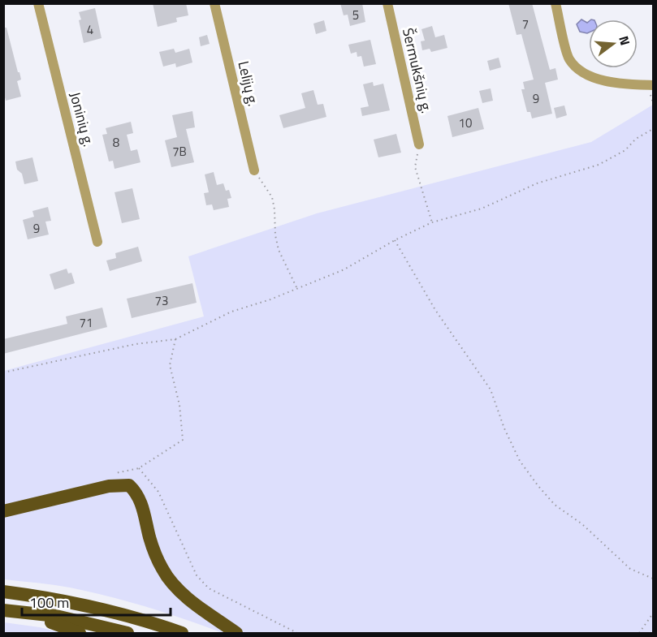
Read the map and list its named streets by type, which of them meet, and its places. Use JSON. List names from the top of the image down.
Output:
{
  "streets": {
    "street": ["Šermukšnių g.", "Lelijų g.", "Joninių g."]
  },
  "house_numbers": [
    "5",
    "7",
    "4",
    "9",
    "10",
    "8",
    "7B",
    "9",
    "73",
    "71"
  ],
  "scale_bar": "100 m",
  "north": "right"
}
